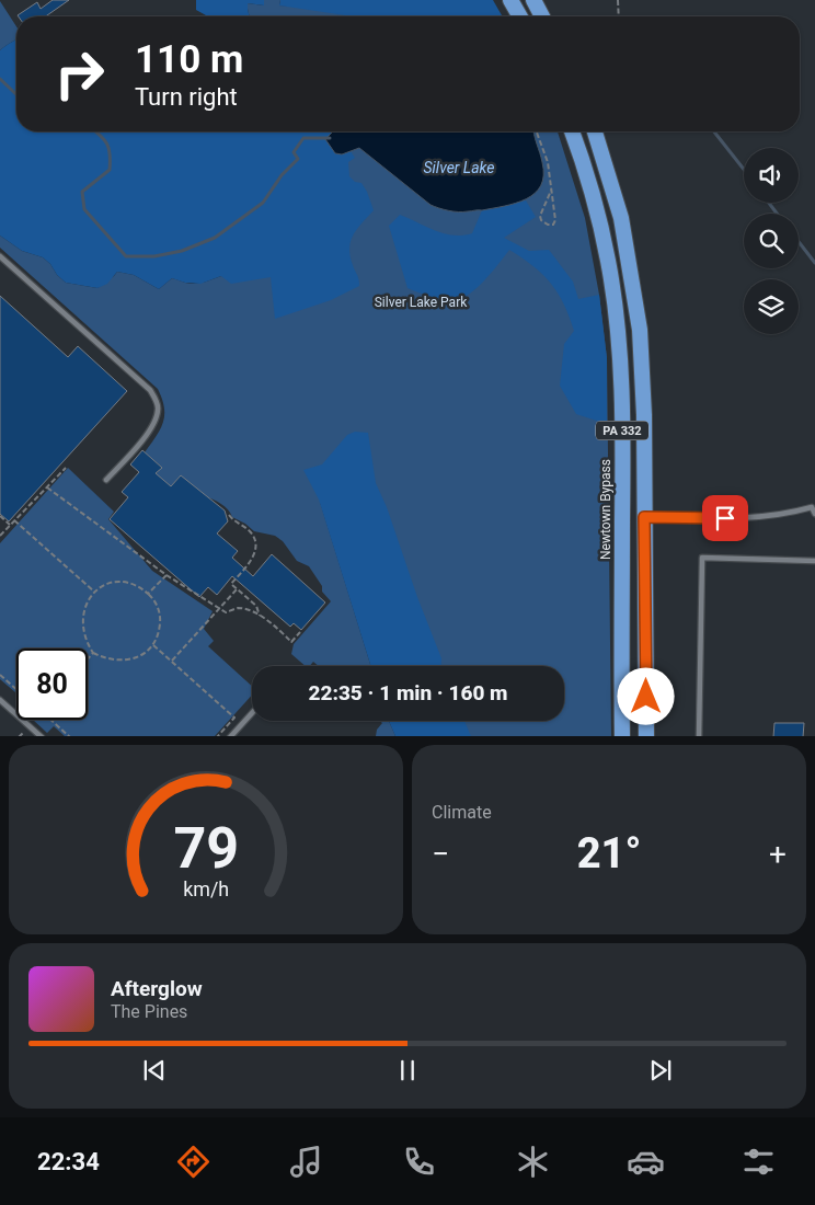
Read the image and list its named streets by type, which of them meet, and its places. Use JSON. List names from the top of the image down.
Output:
{
  "streets": {
    "highway": ["PA 332", "Newtown Bypass"]
  },
  "water": ["Silver Lake"],
  "parks": ["Silver Lake Park"],
  "page": {
    "turn": ["110 m", "Turn right"],
    "limit": "80",
    "trip": "22:35 · 1 min · 160 m",
    "tile": "Climate",
    "heat": ["−", "21°", "+"],
    "song": ["Afterglow", "The Pines"],
    "tabs": "22:34",
    "gauge": ["79", "km/h"]
  }
}
